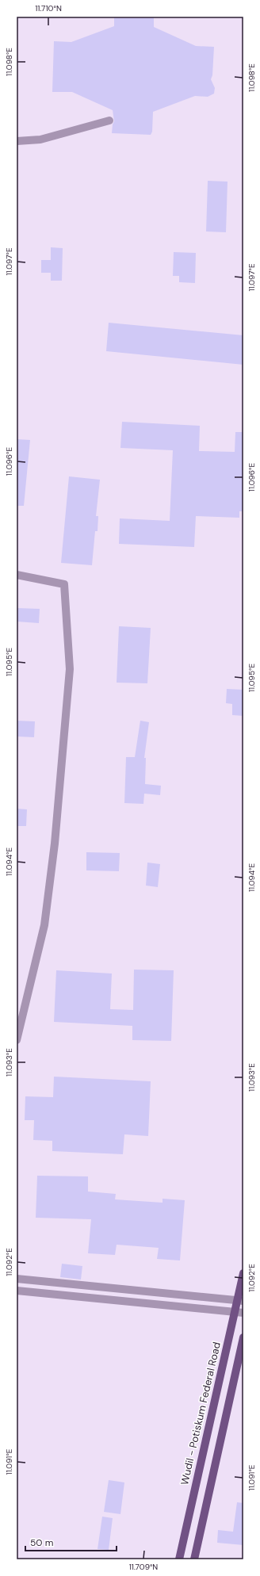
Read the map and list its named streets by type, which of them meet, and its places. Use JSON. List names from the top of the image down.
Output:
{
  "streets": {
    "main road": ["Wudil - Potiskum Federal Road"]
  },
  "scale_bar": "50 m",
  "coordinates": [
    "11.710°N",
    "11.098°E",
    "11.097°E",
    "11.096°E",
    "11.095°E",
    "11.094°E",
    "11.093°E",
    "11.092°E",
    "11.091°E",
    "11.709°N"
  ]
}
